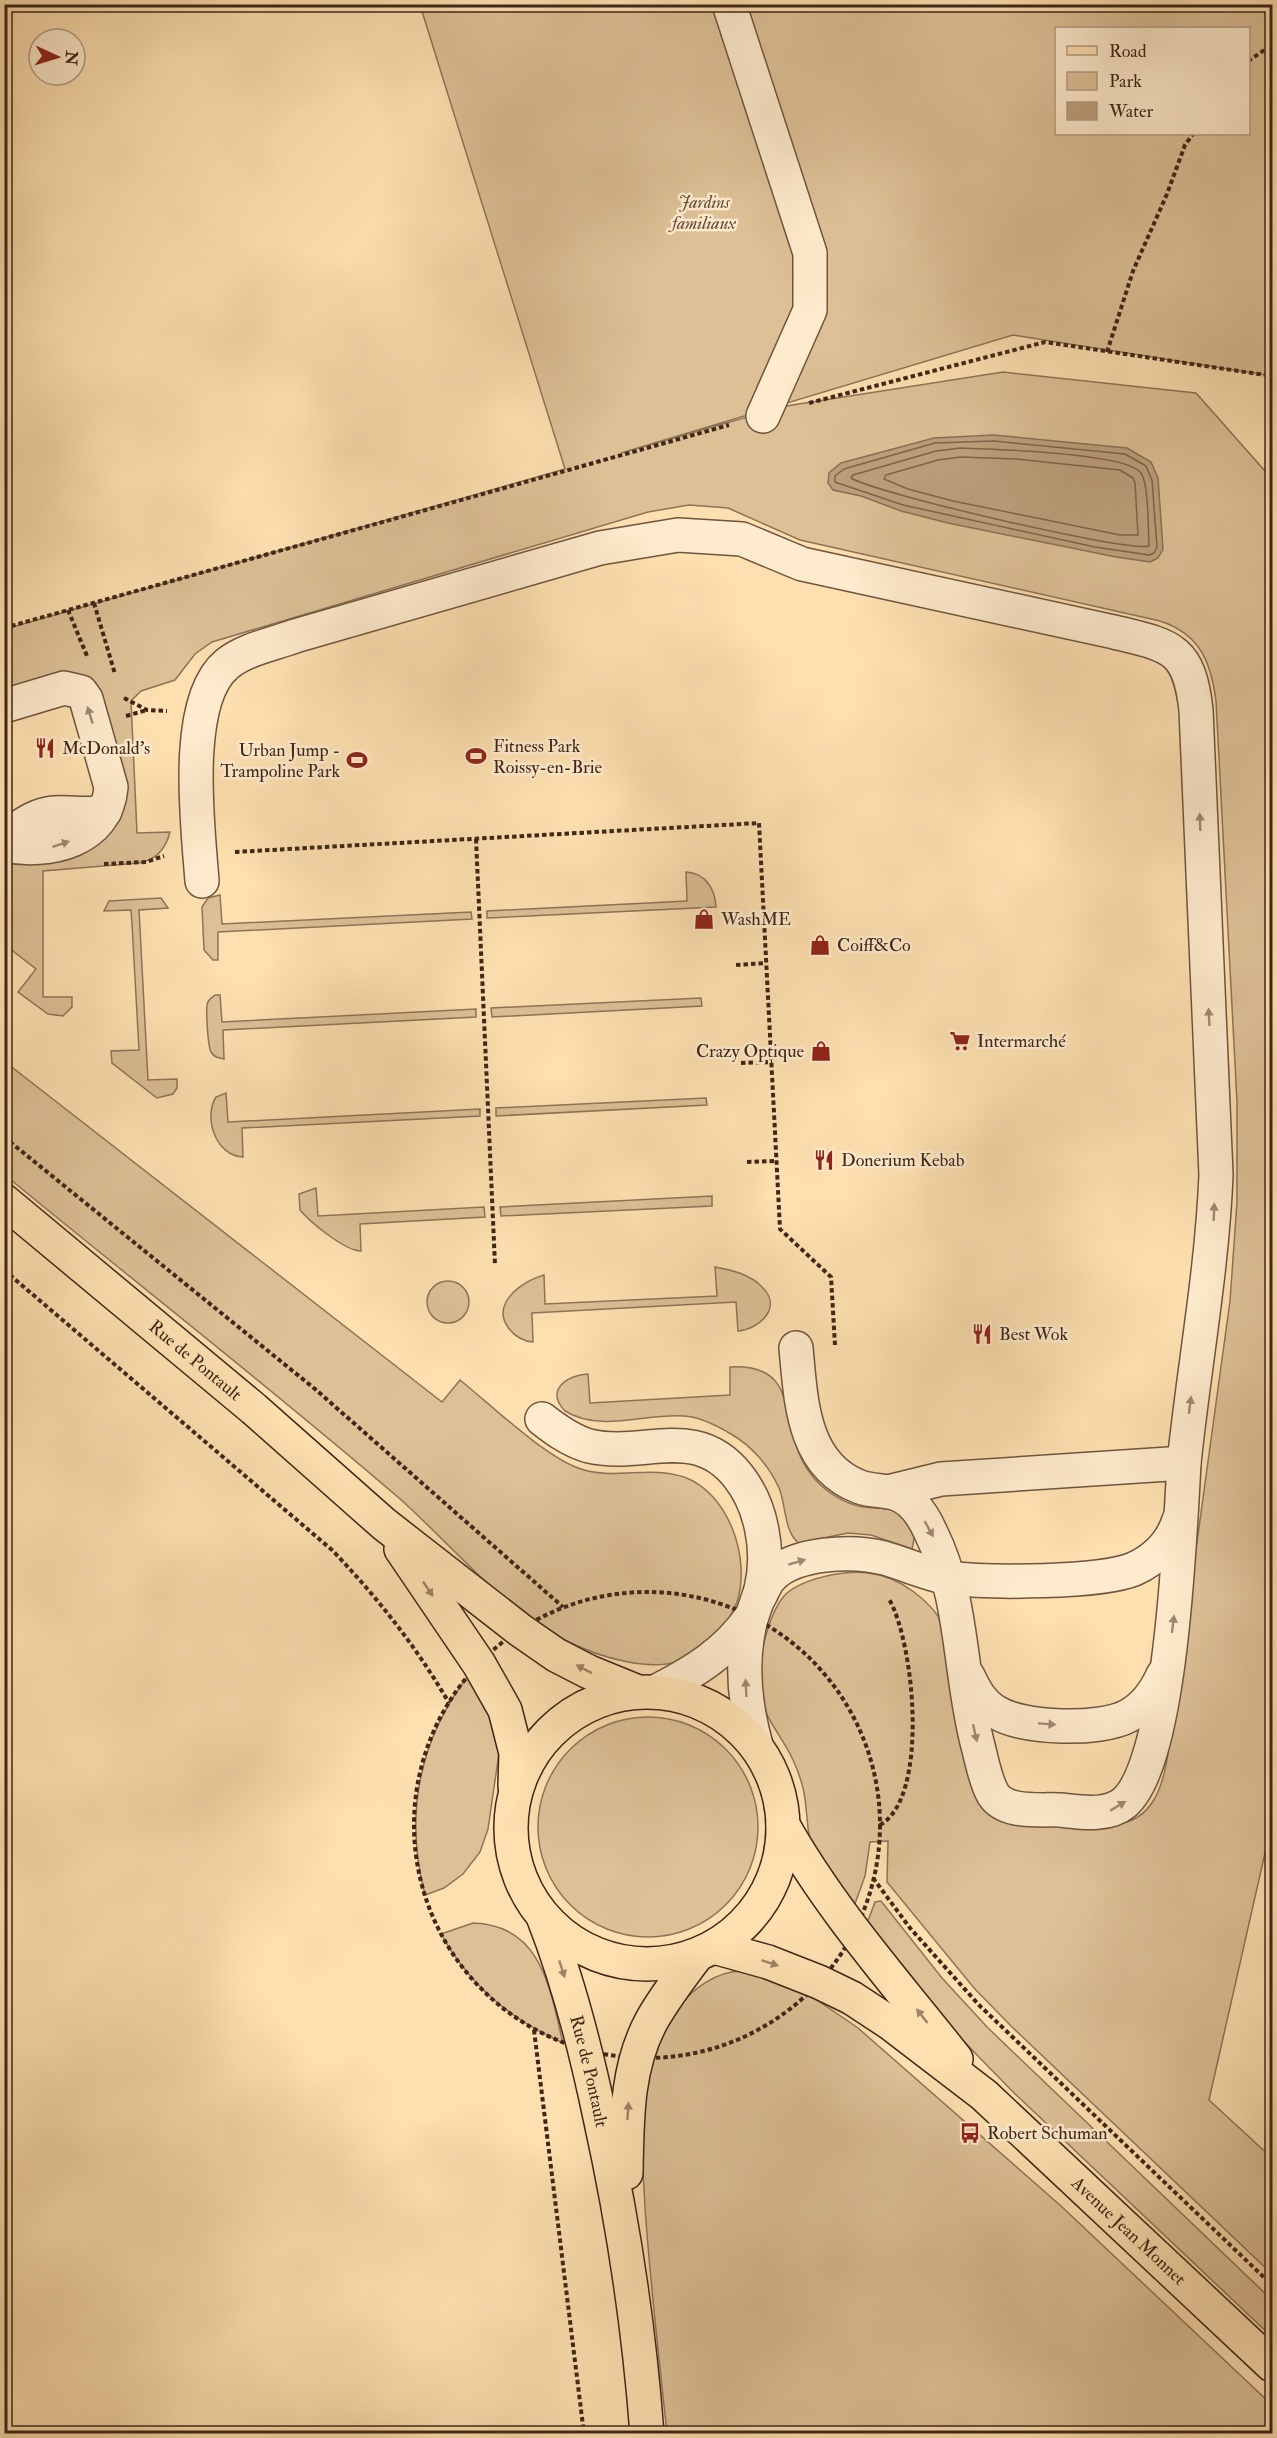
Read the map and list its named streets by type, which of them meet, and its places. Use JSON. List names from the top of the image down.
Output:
{
  "streets": {
    "main road": ["Rue de Pontault", "Avenue Jean Monnet"]
  },
  "crossings": [
    ["Rue de Pontault", "Avenue Jean Monnet"]
  ],
  "parks": ["Jardins familiaux"],
  "places": {
    "restaurant": ["McDonald's", "Donerium Kebab", "Best Wok"],
    "sports": ["Fitness Park Roissy-en-Brie", "Urban Jump - Trampoline Park"],
    "shop": ["WashME", "Coiff&Co", "Crazy Optique"],
    "supermarket": ["Intermarché"],
    "bus stop": ["Robert Schuman"]
  },
  "legend": ["Road", "Park", "Water"],
  "north": "right"
}
